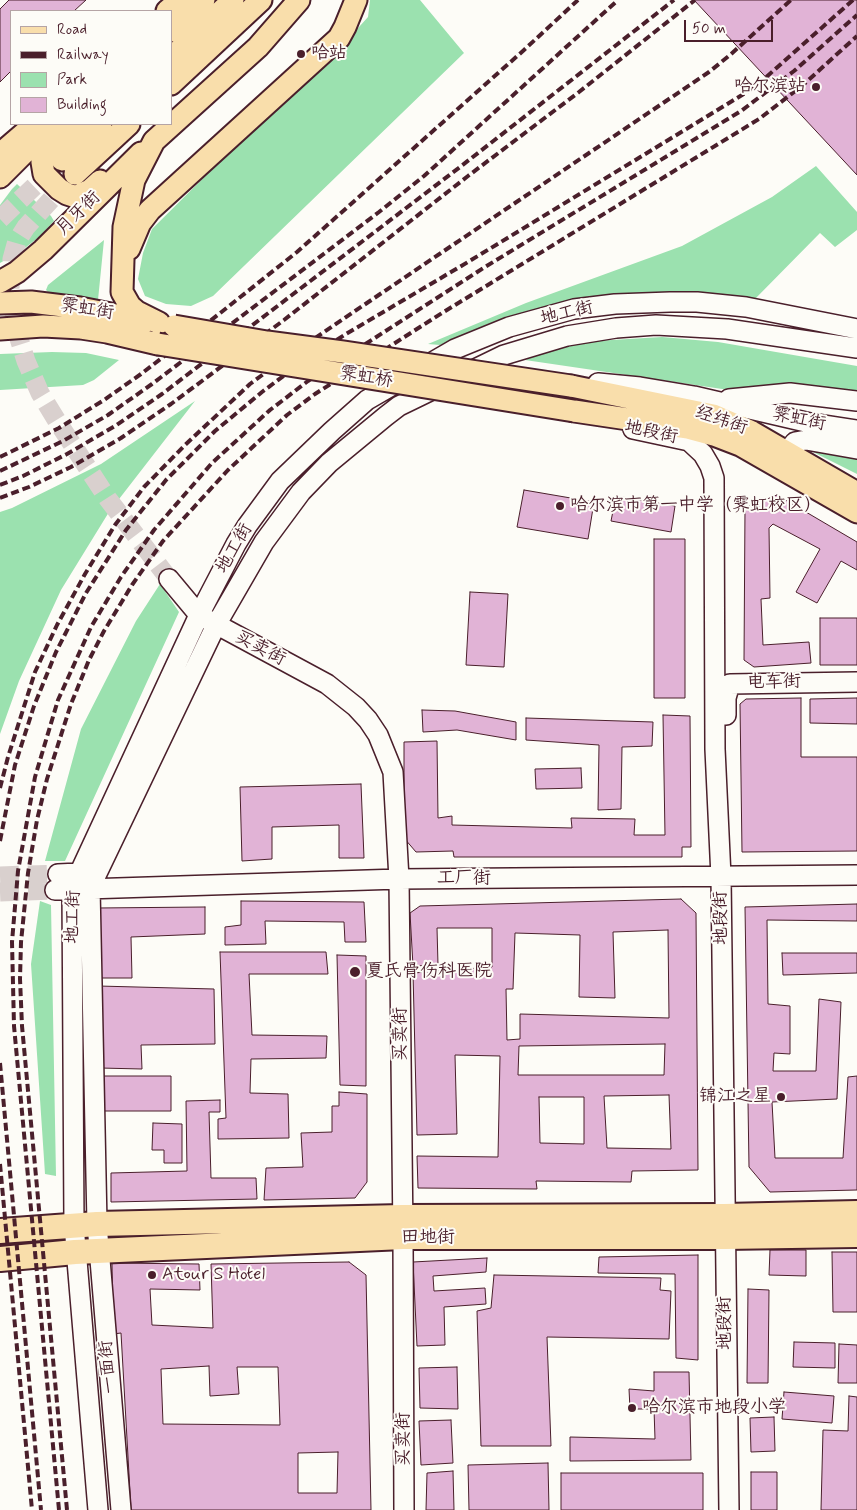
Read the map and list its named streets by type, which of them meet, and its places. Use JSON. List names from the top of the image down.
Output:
{
  "streets": {
    "highway": ["田地街"],
    "main road": [
      "月牙街",
      "霁虹街",
      "地工街",
      "霁虹桥",
      "经纬街",
      "地段街",
      "买卖街",
      "电车街",
      "工厂街",
      "一面街"
    ]
  },
  "crossings": [
    ["月牙街", "霁虹街"],
    ["月牙街", "霁虹桥"],
    ["霁虹街", "霁虹桥"],
    ["霁虹街", "经纬街"],
    ["地工街", "买卖街"],
    ["地工街", "工厂街"],
    ["地工街", "田地街"],
    ["地工街", "一面街"],
    ["霁虹桥", "经纬街"],
    ["霁虹桥", "地段街"],
    ["经纬街", "地段街"],
    ["地段街", "电车街"],
    ["地段街", "工厂街"],
    ["地段街", "田地街"],
    ["买卖街", "工厂街"],
    ["买卖街", "田地街"],
    ["田地街", "一面街"]
  ],
  "places": [
    "哈站",
    "哈尔滨站",
    "哈尔滨市第一中学（霁虹校区）",
    "夏氏骨伤科医院",
    "锦江之星",
    "Atour S Hotel",
    "哈尔滨市地段小学"
  ],
  "legend": [
    "Road",
    "Railway",
    "Park",
    "Building"
  ],
  "scale_bar": "50 m"
}
